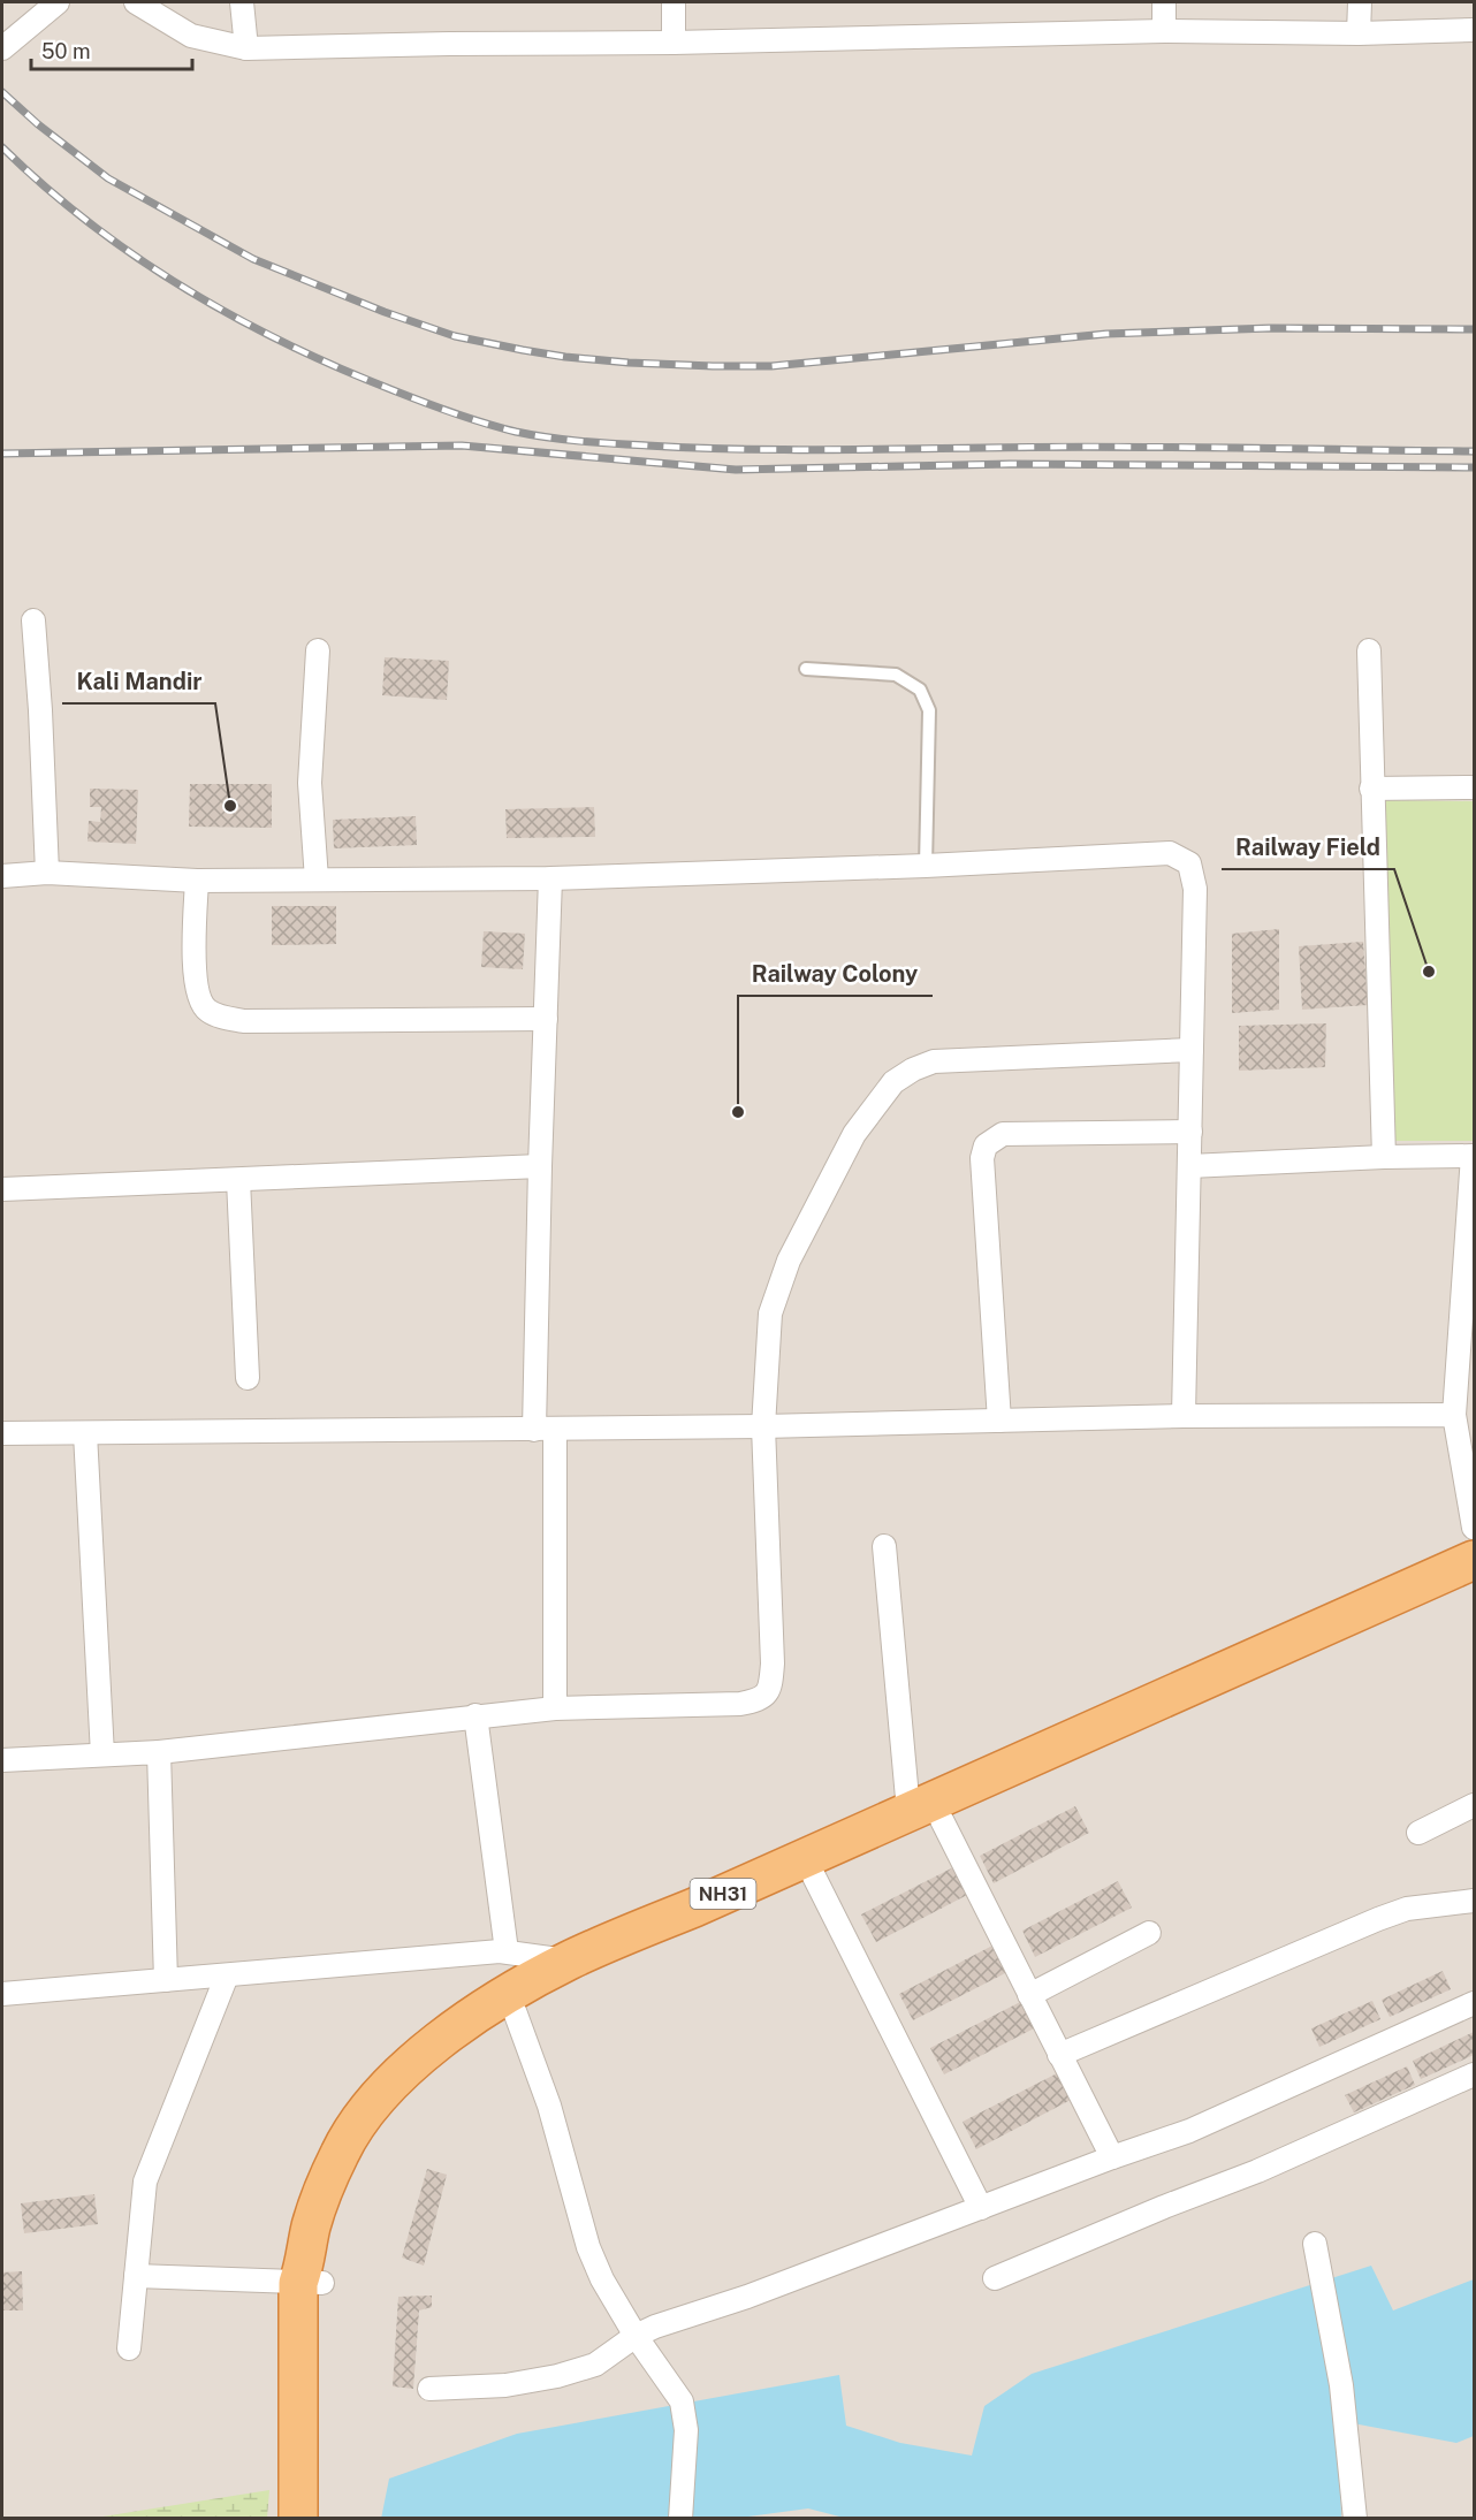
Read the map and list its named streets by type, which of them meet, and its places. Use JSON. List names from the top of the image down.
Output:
{
  "streets": {
    "highway": ["NH31"]
  },
  "places": ["Kali Mandir", "Railway Field", "Railway Colony"],
  "scale_bar": "50 m"
}
